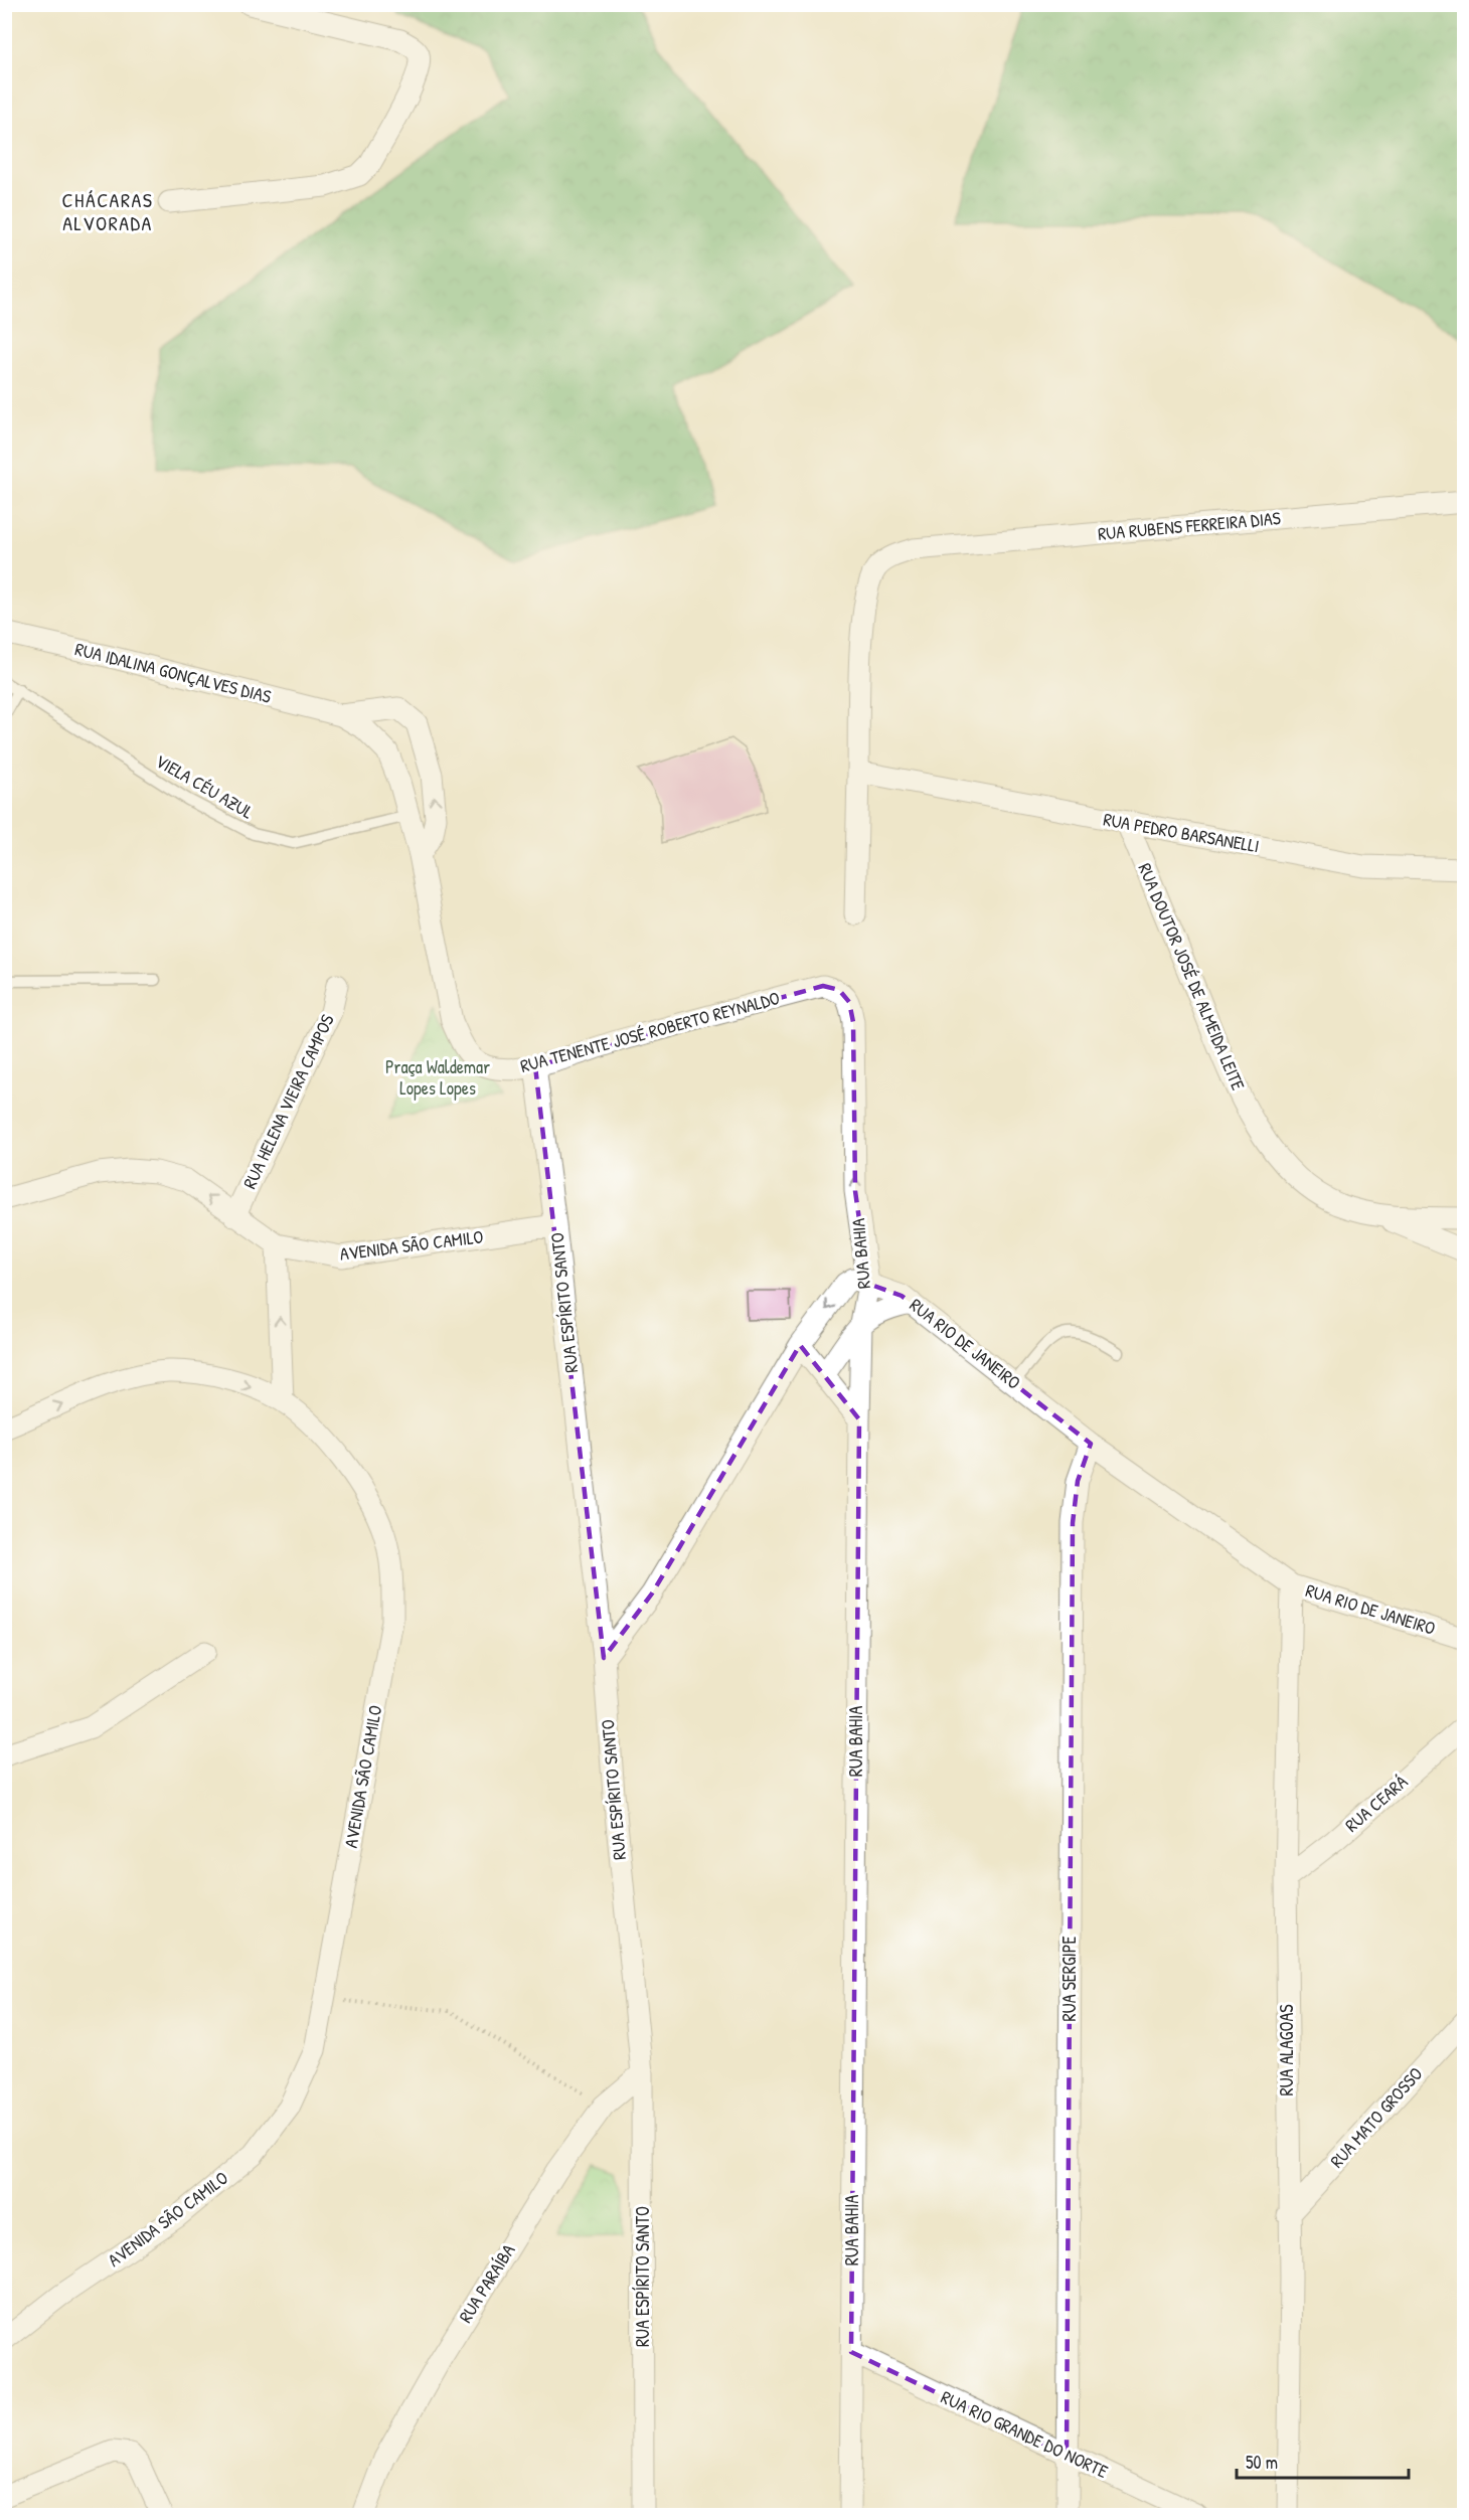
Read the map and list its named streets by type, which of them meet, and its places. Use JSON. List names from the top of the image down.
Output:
{
  "streets": {
    "street": [
      "RUA RUBENS FERREIRA DIAS",
      "RUA IDALINA GONÇALVES DIAS",
      "RUA PEDRO BARSANELLI",
      "RUA DOUTOR JOSÉ DE ALMEIDA LEITE",
      "RUA TENENTE JOSÉ ROBERTO REYNALDO",
      "RUA HELENA VIEIRA CAMPOS",
      "AVENIDA SÃO CAMILO",
      "RUA BAHIA",
      "RUA ESPÍRITO SANTO",
      "RUA RIO DE JANEIRO",
      "RUA CEARÁ",
      "RUA SERGIPE",
      "RUA ALAGOAS",
      "RUA MATO GROSSO",
      "RUA PARAÍBA",
      "RUA RIO GRANDE DO NORTE"
    ],
    "lane": ["VIELA CÉU AZUL"]
  },
  "crossings": [
    ["RUA RUBENS FERREIRA DIAS", "RUA PEDRO BARSANELLI"],
    ["RUA IDALINA GONÇALVES DIAS", "VIELA CÉU AZUL"],
    ["RUA IDALINA GONÇALVES DIAS", "RUA TENENTE JOSÉ ROBERTO REYNALDO"],
    ["RUA PEDRO BARSANELLI", "RUA DOUTOR JOSÉ DE ALMEIDA LEITE"],
    ["RUA TENENTE JOSÉ ROBERTO REYNALDO", "RUA BAHIA"],
    ["RUA TENENTE JOSÉ ROBERTO REYNALDO", "RUA ESPÍRITO SANTO"],
    ["RUA HELENA VIEIRA CAMPOS", "AVENIDA SÃO CAMILO"],
    ["AVENIDA SÃO CAMILO", "RUA ESPÍRITO SANTO"],
    ["RUA BAHIA", "RUA RIO DE JANEIRO"],
    ["RUA BAHIA", "RUA RIO GRANDE DO NORTE"],
    ["RUA ESPÍRITO SANTO", "RUA RIO DE JANEIRO"],
    ["RUA ESPÍRITO SANTO", "RUA PARAÍBA"],
    ["RUA RIO DE JANEIRO", "RUA SERGIPE"],
    ["RUA RIO DE JANEIRO", "RUA ALAGOAS"],
    ["RUA CEARÁ", "RUA ALAGOAS"],
    ["RUA SERGIPE", "RUA RIO GRANDE DO NORTE"],
    ["RUA ALAGOAS", "RUA MATO GROSSO"]
  ],
  "districts": ["CHÁCARAS ALVORADA"],
  "parks": ["Praça Waldemar Lopes Lopes"],
  "scale_bar": "50 m"
}
